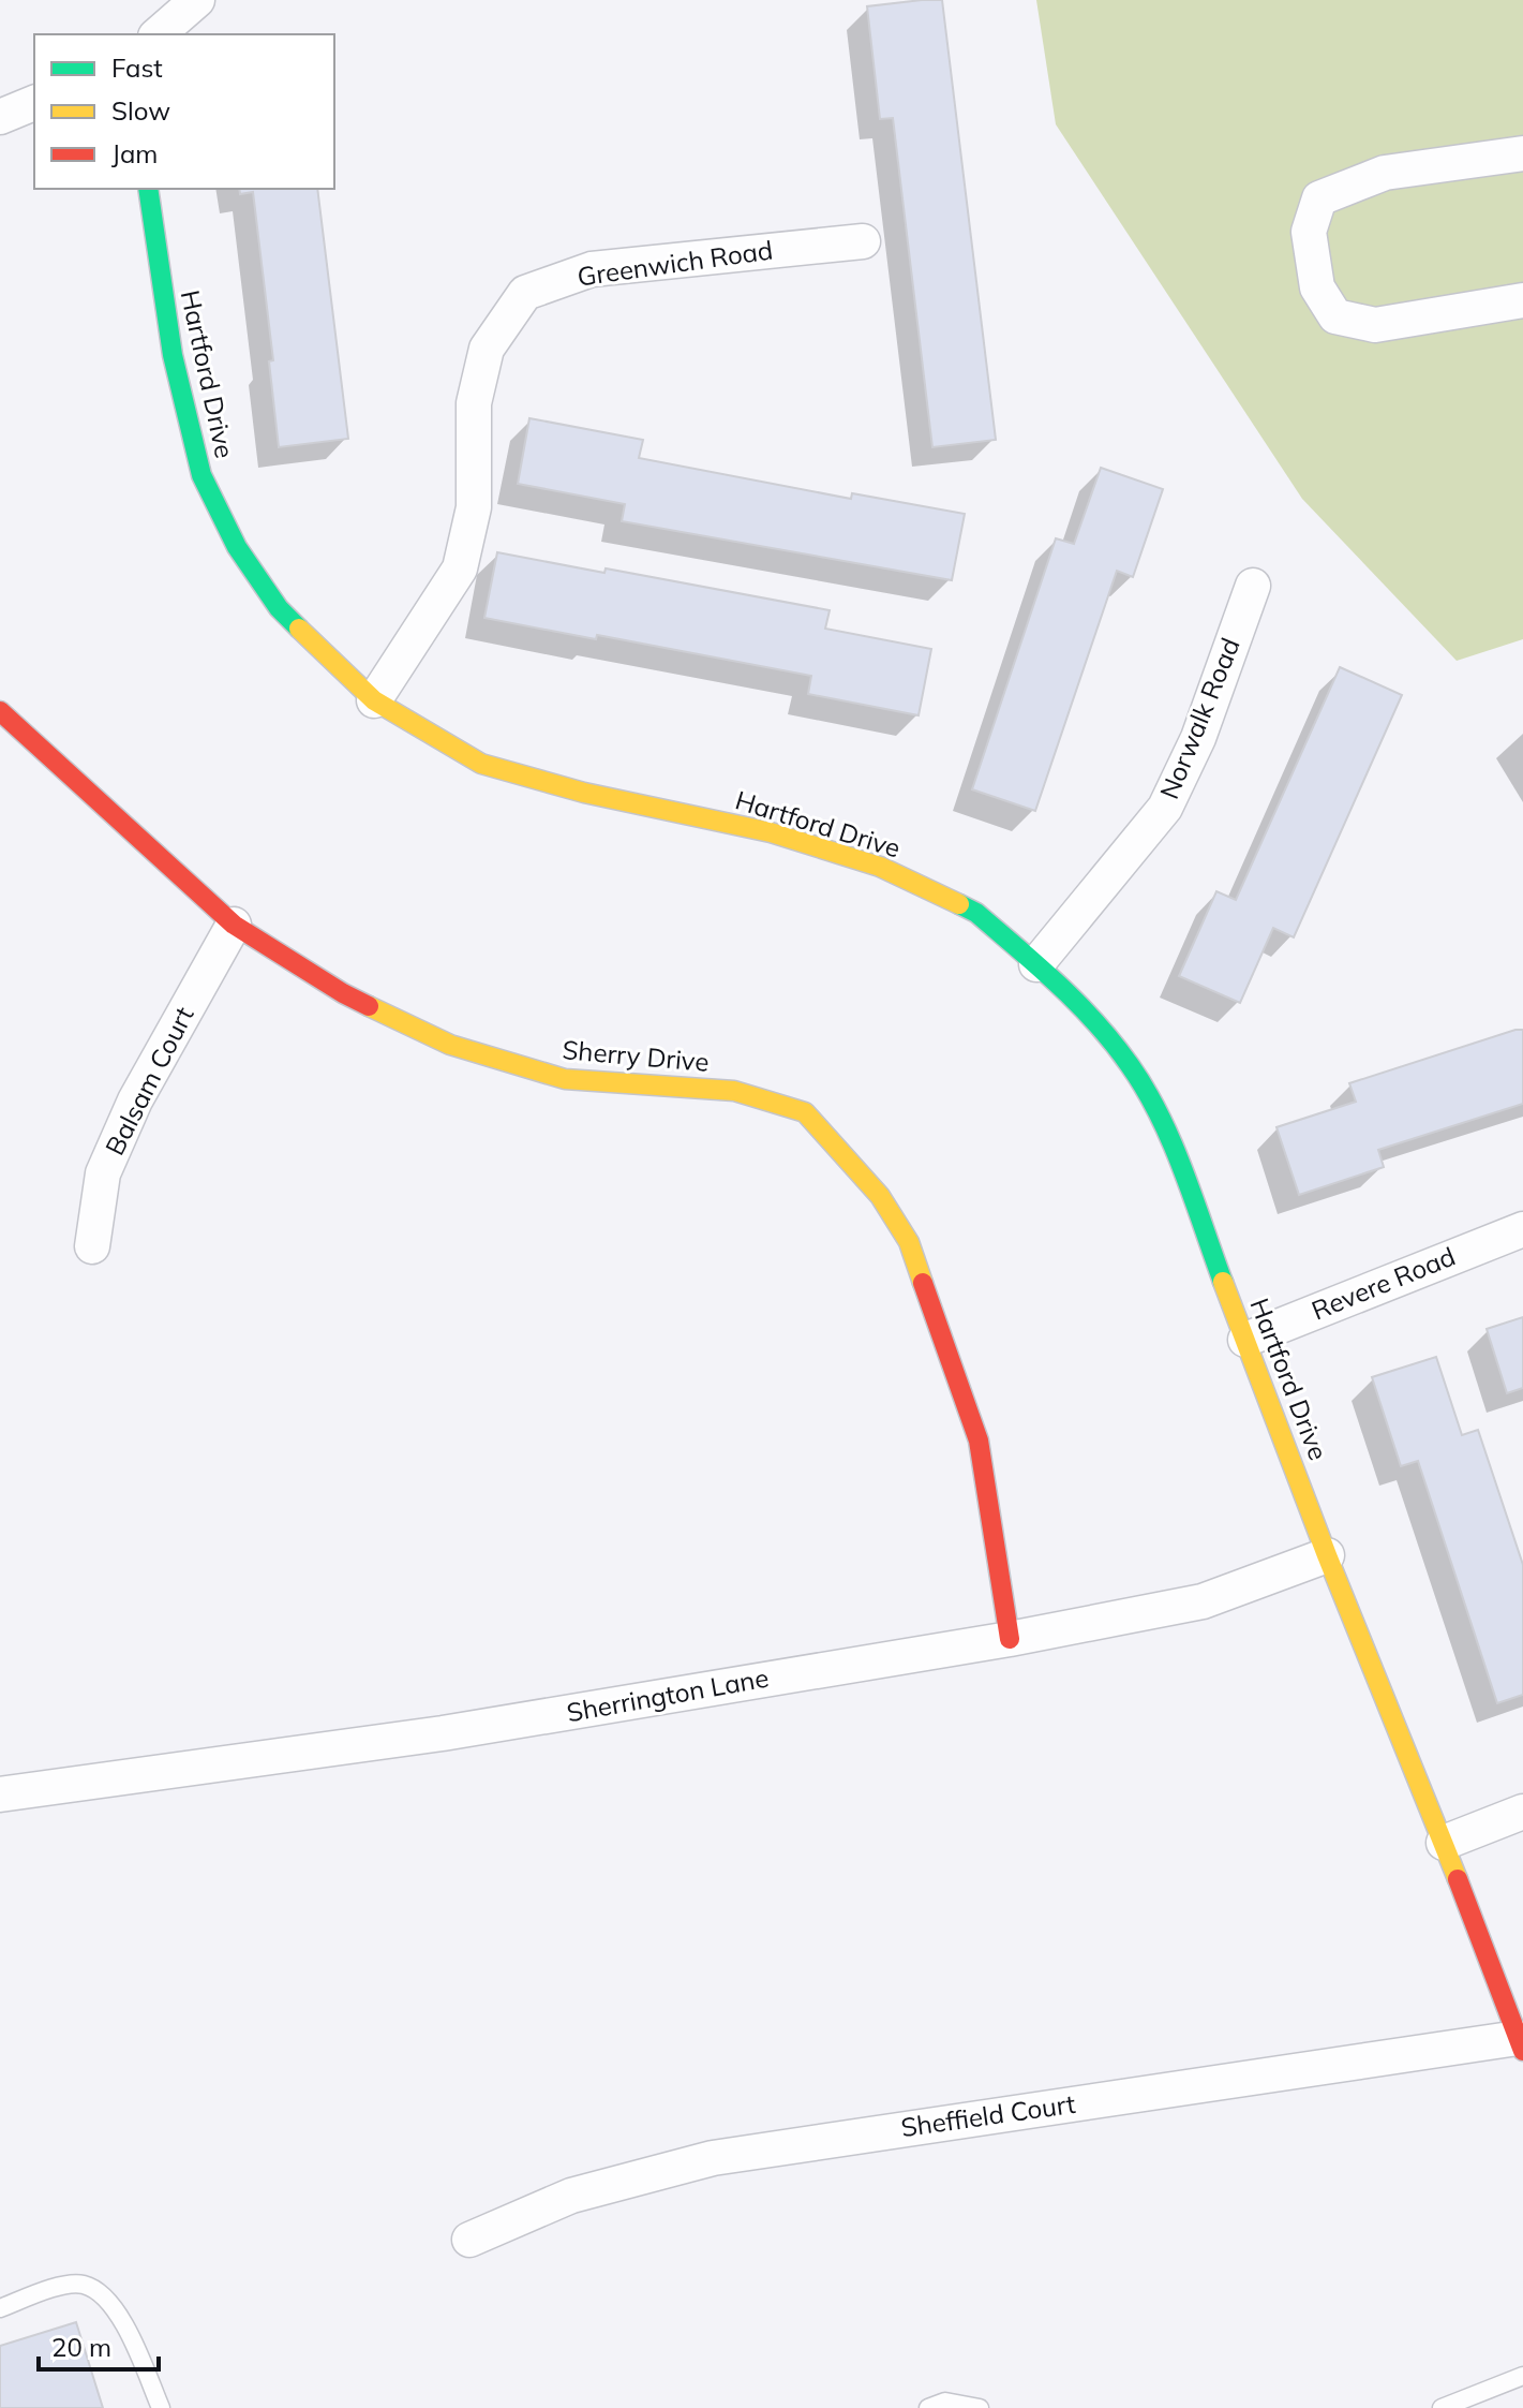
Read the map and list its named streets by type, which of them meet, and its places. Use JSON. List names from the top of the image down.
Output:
{
  "streets": {
    "street": [
      "Greenwich Road",
      "Hartford Drive",
      "Norwalk Road",
      "Sherry Drive",
      "Balsam Court",
      "Revere Road",
      "Sherrington Lane",
      "Sheffield Court"
    ]
  },
  "crossings": [
    ["Greenwich Road", "Hartford Drive"],
    ["Hartford Drive", "Norwalk Road"],
    ["Hartford Drive", "Revere Road"],
    ["Hartford Drive", "Sherrington Lane"],
    ["Hartford Drive", "Sheffield Court"],
    ["Sherry Drive", "Balsam Court"],
    ["Sherry Drive", "Sherrington Lane"]
  ],
  "legend": ["Fast", "Slow", "Jam"],
  "scale_bar": "20 m"
}
